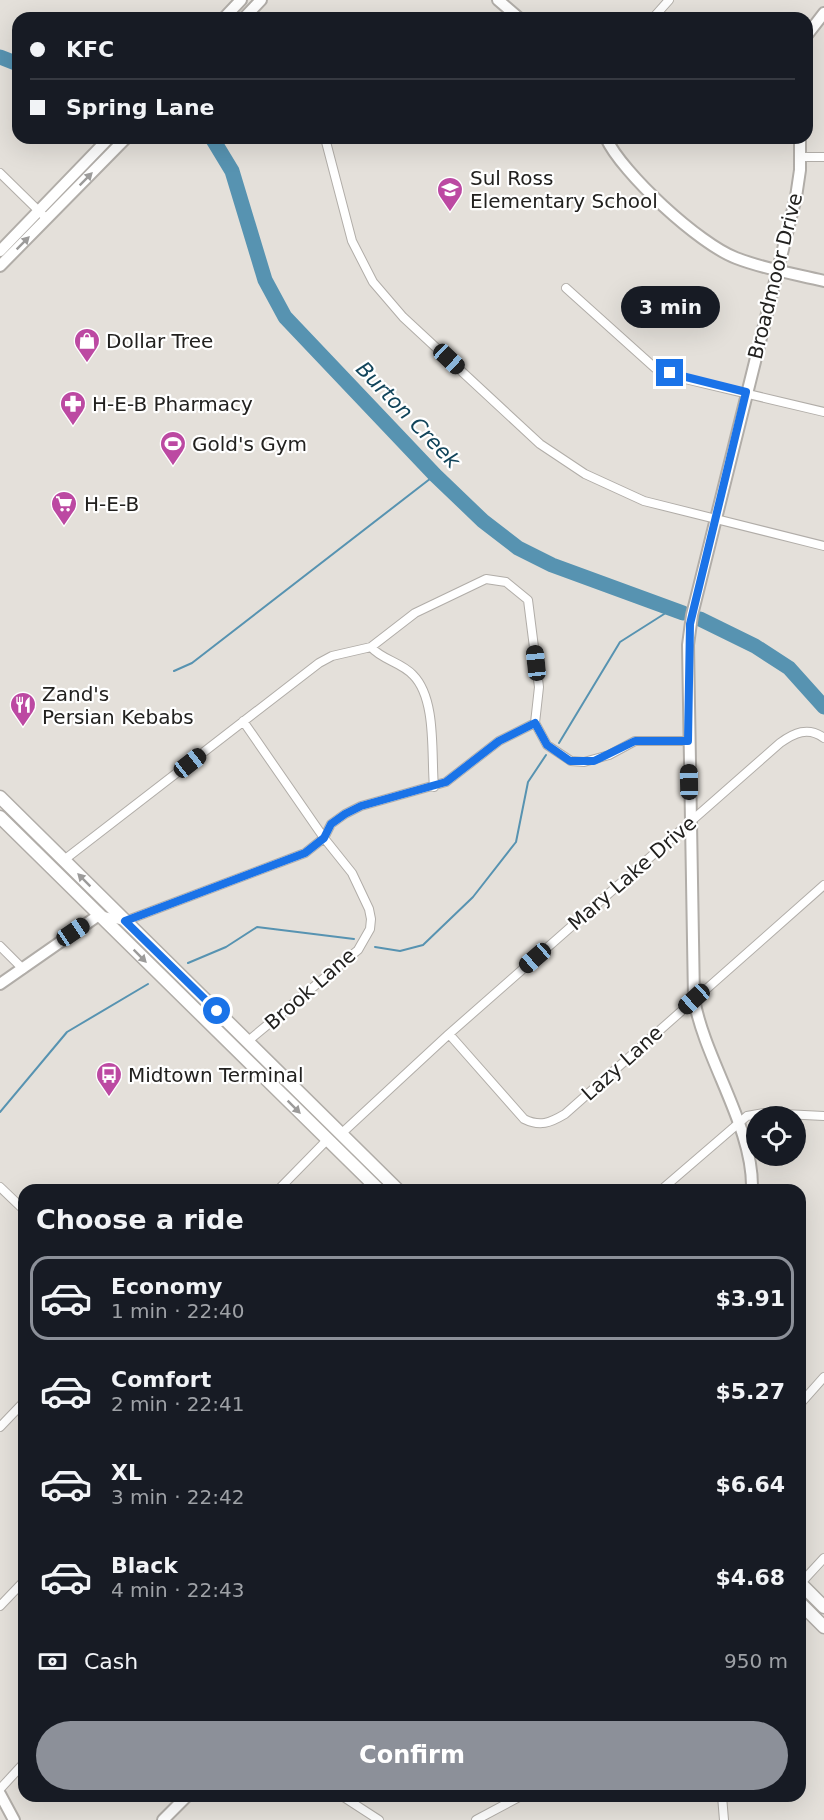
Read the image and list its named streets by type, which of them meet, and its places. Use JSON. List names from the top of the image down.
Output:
{
  "streets": {
    "street": [
      "Broadmoor Drive",
      "Mary Lake Drive",
      "Brook Lane",
      "Lazy Lane"
    ]
  },
  "crossings": [
    ["Broadmoor Drive", "Mary Lake Drive"],
    ["Broadmoor Drive", "Lazy Lane"],
    ["Mary Lake Drive", "Lazy Lane"]
  ],
  "water": ["Burton Creek"],
  "places": {
    "school or university": ["Sul Ross Elementary School"],
    "shop": ["Dollar Tree"],
    "pharmacy": ["H-E-B Pharmacy"],
    "sports": ["Gold's Gym"],
    "supermarket": ["H-E-B"],
    "restaurant": ["Zand's Persian Kebabs"],
    "bus stop": ["Midtown Terminal"]
  },
  "page": {
    "banner": ["KFC", "Spring Lane"],
    "bubble": "3 min",
    "heading": "Choose a ride",
    "list": [
      {
        "name": "Economy",
        "note": "1 min · 22:40",
        "value": "$3.91"
      },
      {
        "name": "Comfort",
        "note": "2 min · 22:41",
        "value": "$5.27"
      },
      {
        "name": "XL",
        "note": "3 min · 22:42",
        "value": "$6.64"
      },
      {
        "name": "Black",
        "note": "4 min · 22:43",
        "value": "$4.68"
      }
    ],
    "pay": ["Cash", "950 m"],
    "buttons": "Confirm"
  }
}
